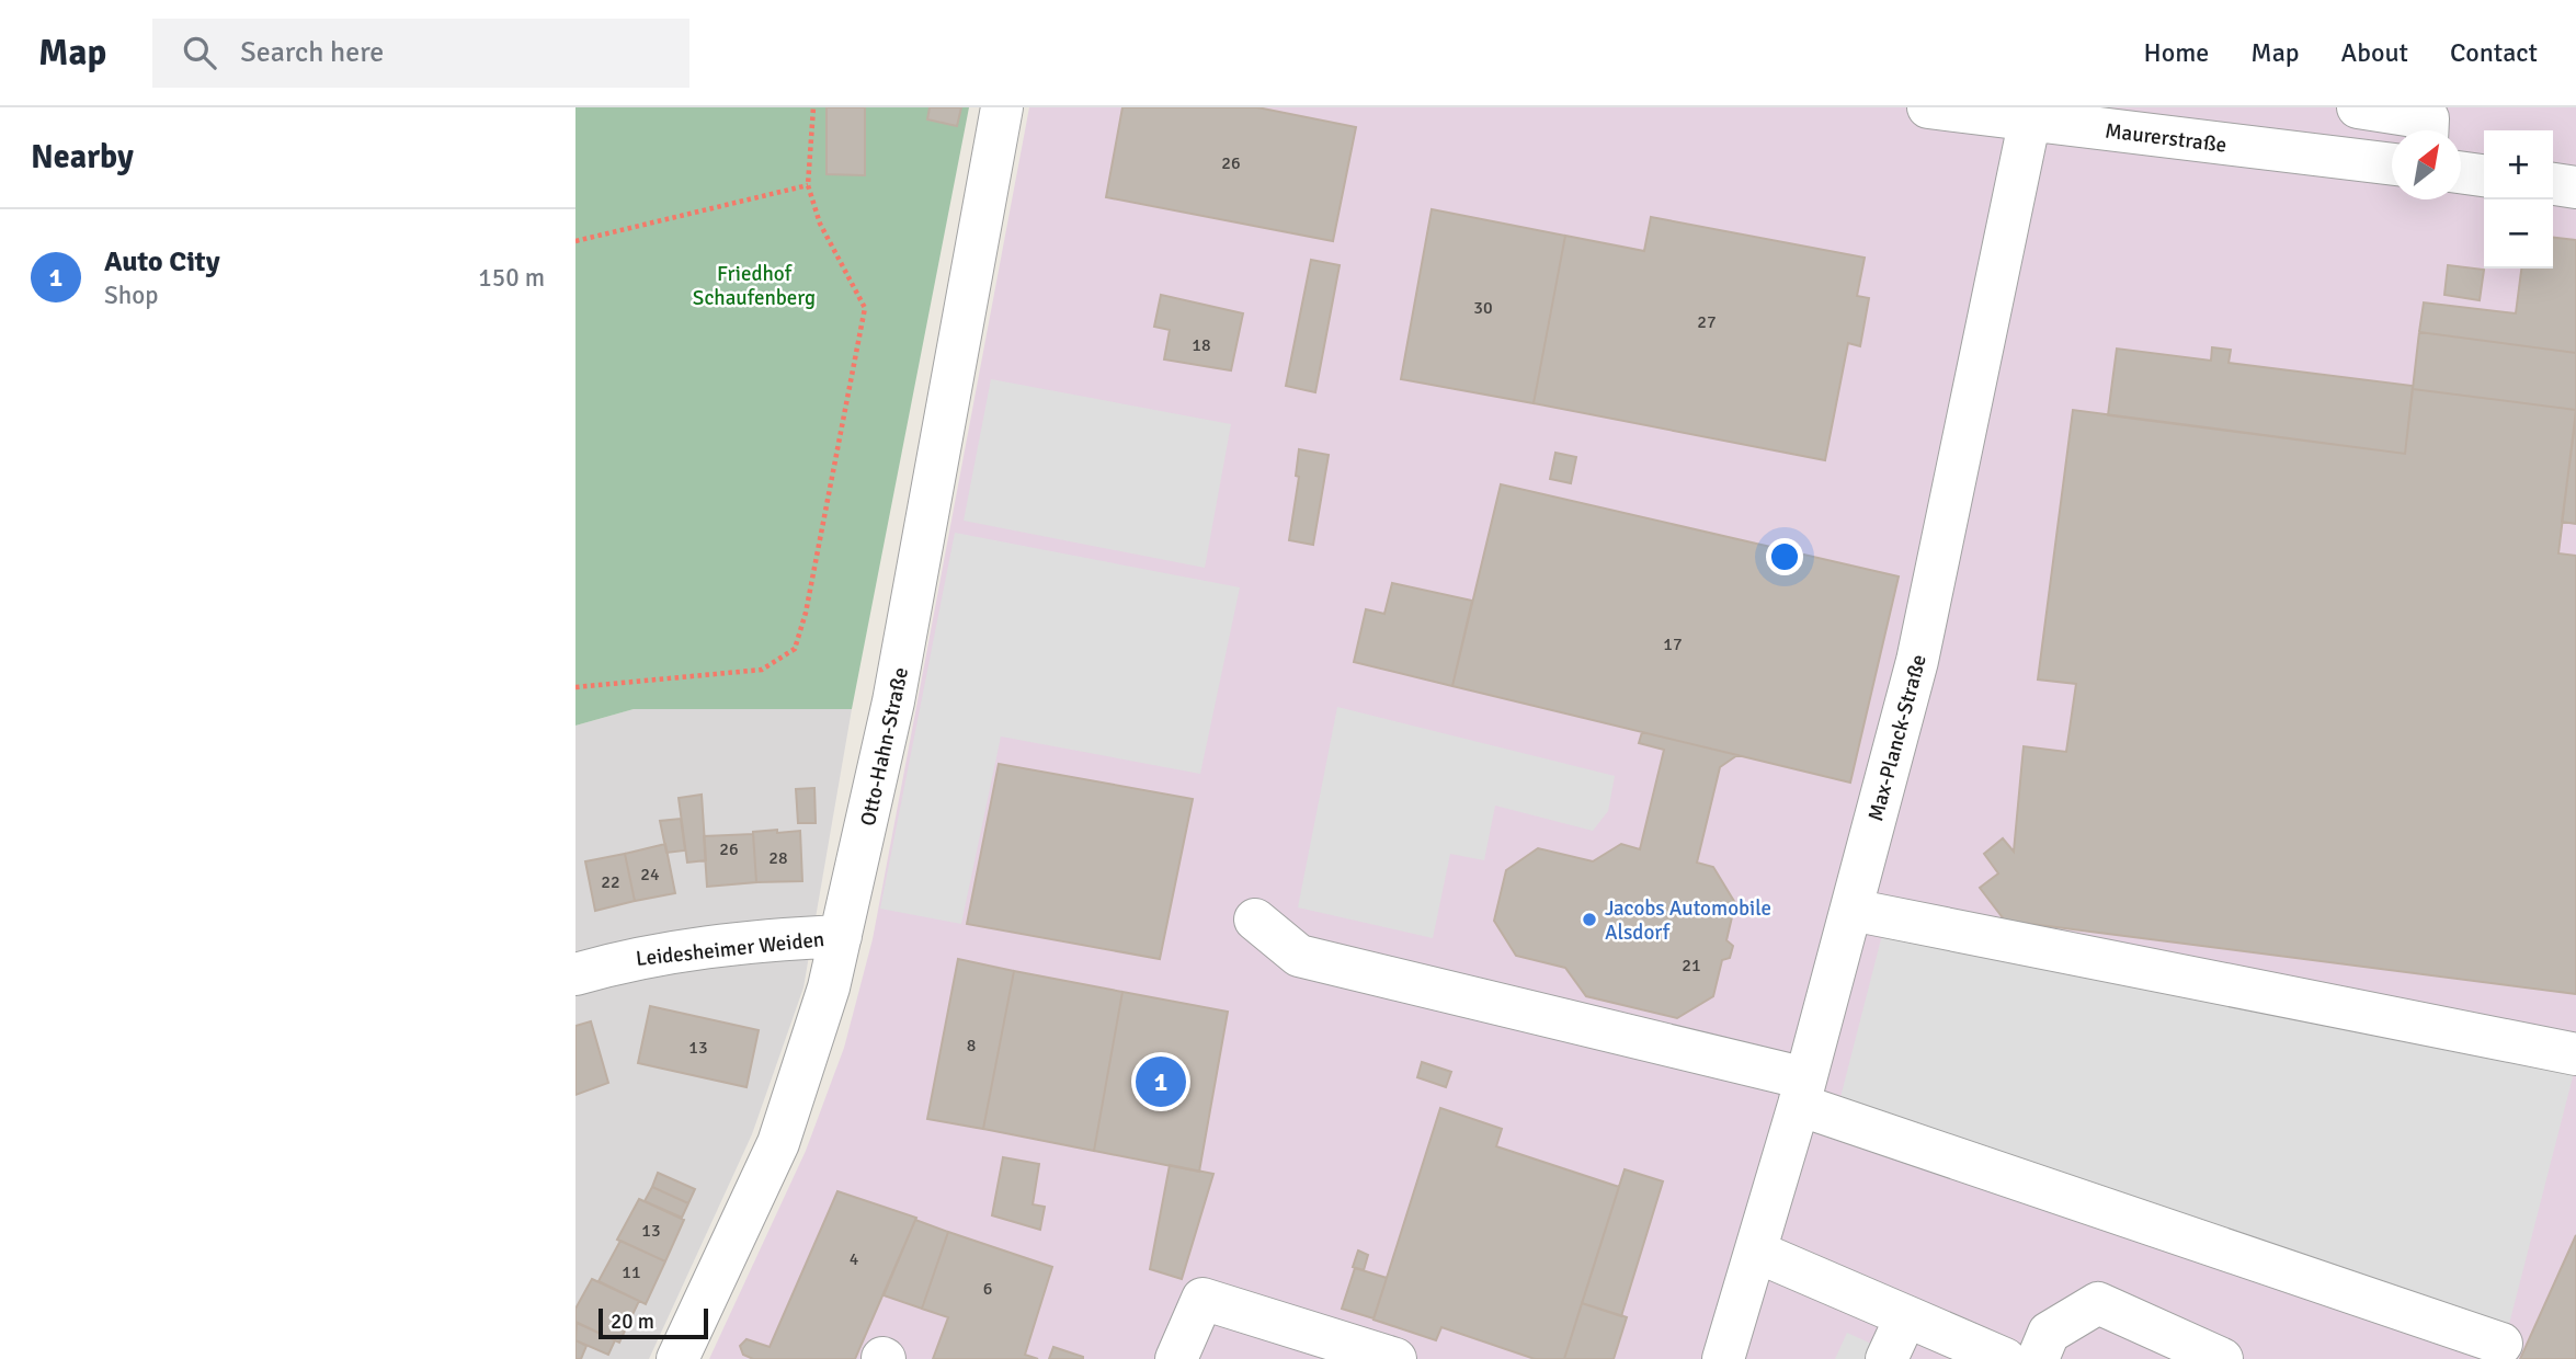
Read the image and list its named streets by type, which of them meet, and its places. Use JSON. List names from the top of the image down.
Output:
{
  "streets": {
    "street": [
      "Maurerstraße",
      "Max-Planck-Straße",
      "Otto-Hahn-Straße",
      "Leidesheimer Weiden"
    ]
  },
  "crossings": [
    ["Maurerstraße", "Max-Planck-Straße"],
    ["Otto-Hahn-Straße", "Leidesheimer Weiden"]
  ],
  "parks": ["Friedhof Schaufenberg"],
  "places": ["Jacobs Automobile Alsdorf"],
  "house_numbers": [
    "26",
    "30",
    "27",
    "18",
    "17",
    "26",
    "28",
    "24",
    "22",
    "21",
    "8",
    "13",
    "13",
    "4",
    "11",
    "6"
  ],
  "scale_bar": "20 m",
  "north": "top right",
  "page": {
    "header": "Map",
    "search": "Search here",
    "nav": [
      "Home",
      "Map",
      "About",
      "Contact"
    ],
    "heading": "Nearby",
    "map_buttons": ["+", "−"],
    "list": [
      {
        "mark": "1",
        "name": "Auto City",
        "note": "Shop",
        "value": "150 m"
      }
    ],
    "pins": "1",
    "scale": "20 m"
  }
}
